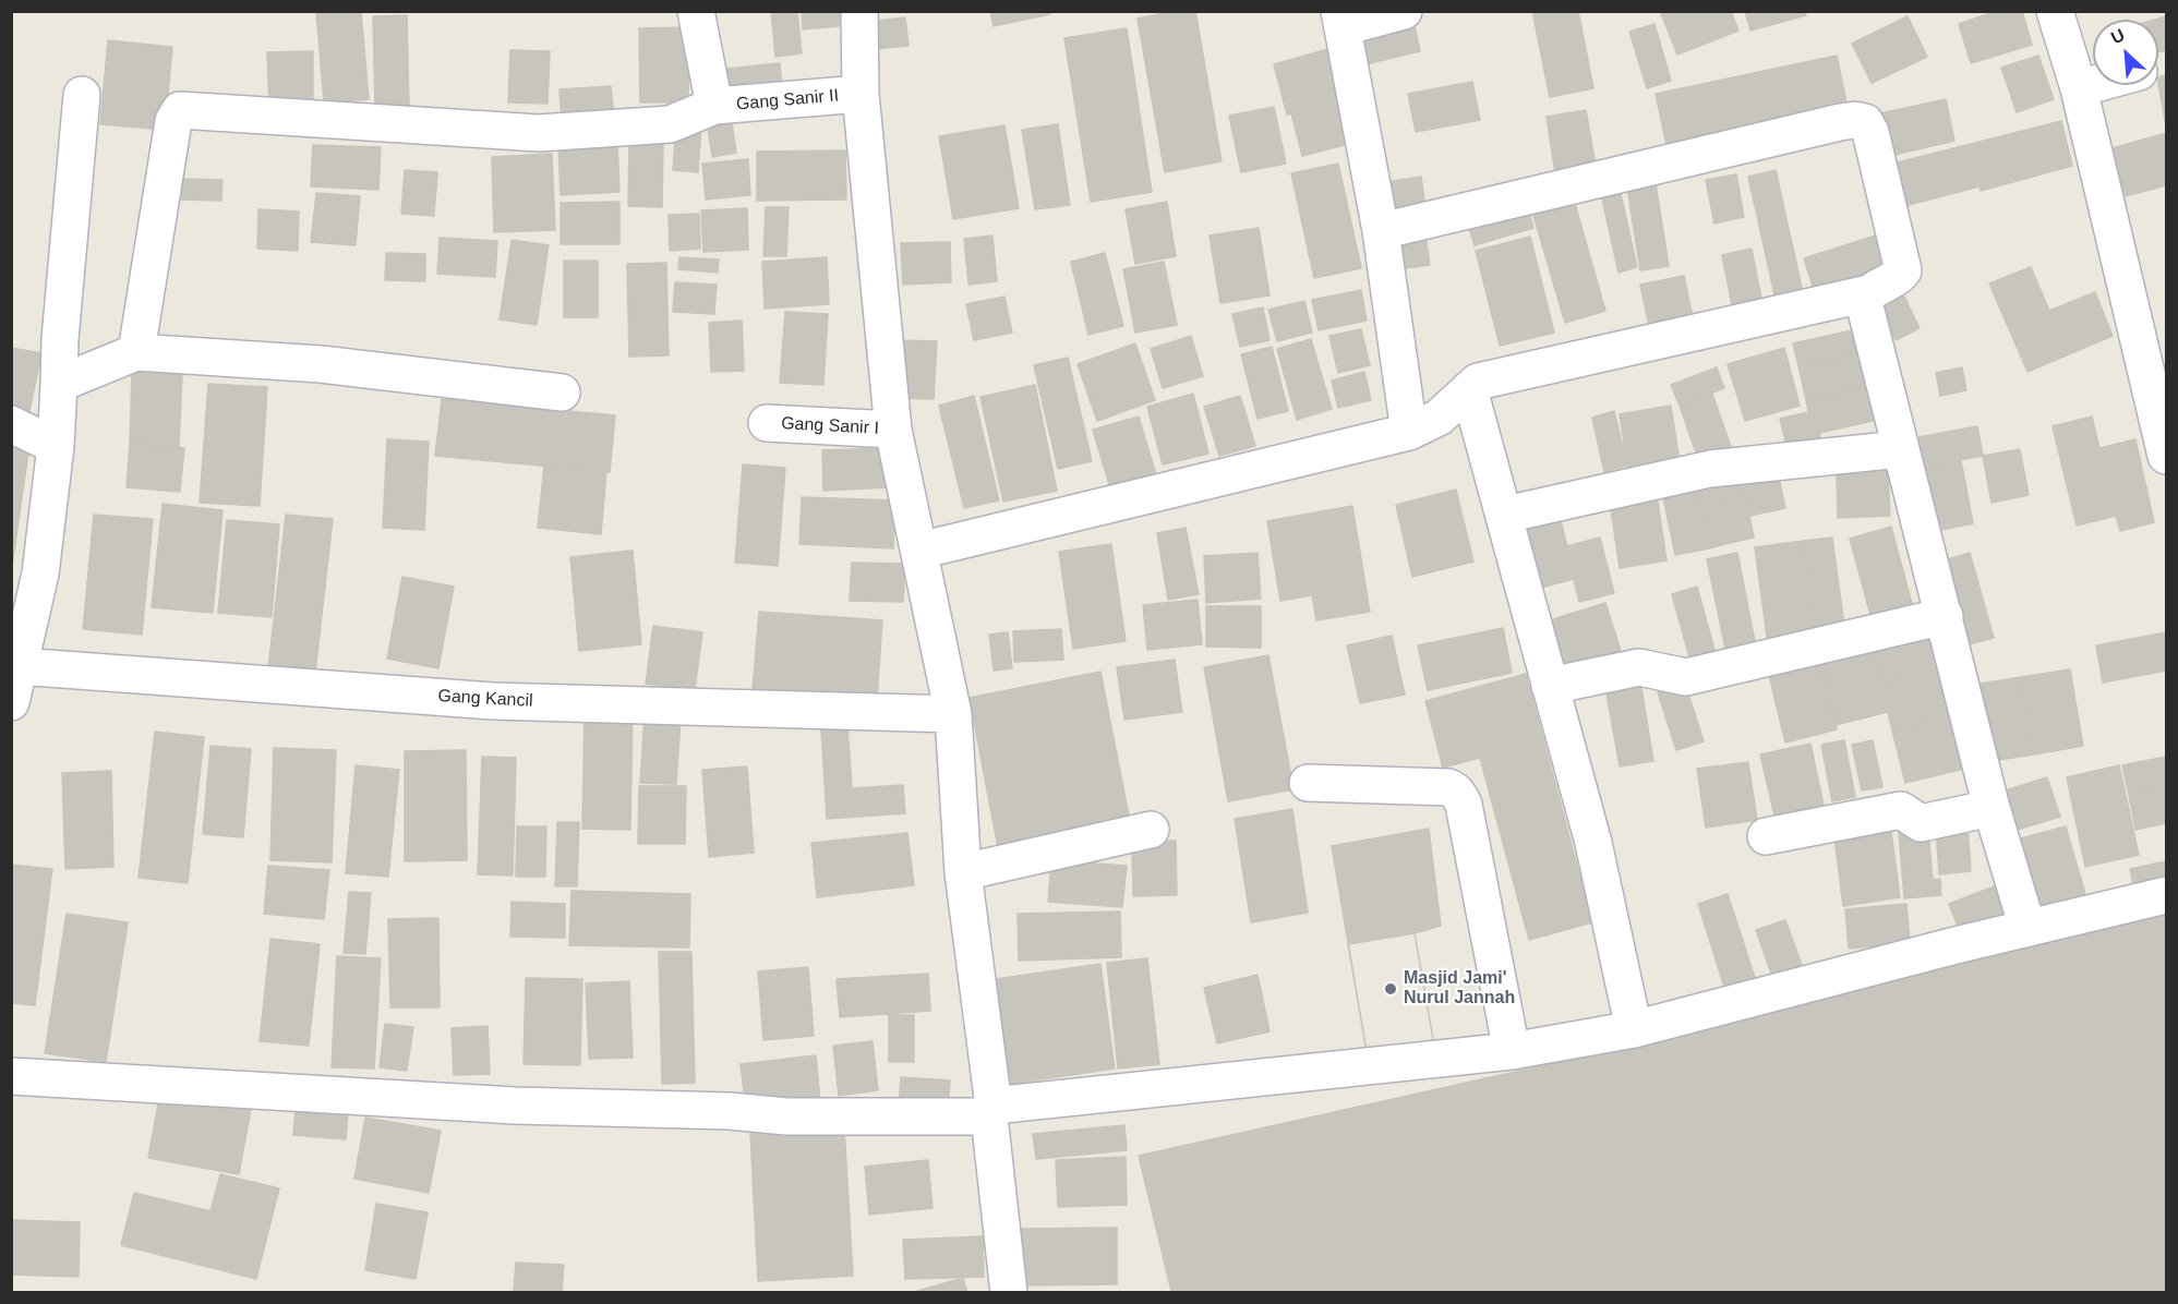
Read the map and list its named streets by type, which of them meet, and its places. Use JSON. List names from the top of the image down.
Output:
{
  "streets": {
    "street": ["Gang Sanir II", "Gang Sanir I", "Gang Kancil"]
  },
  "places": ["Masjid Jami' Nurul Jannah"],
  "north": "top left"
}
